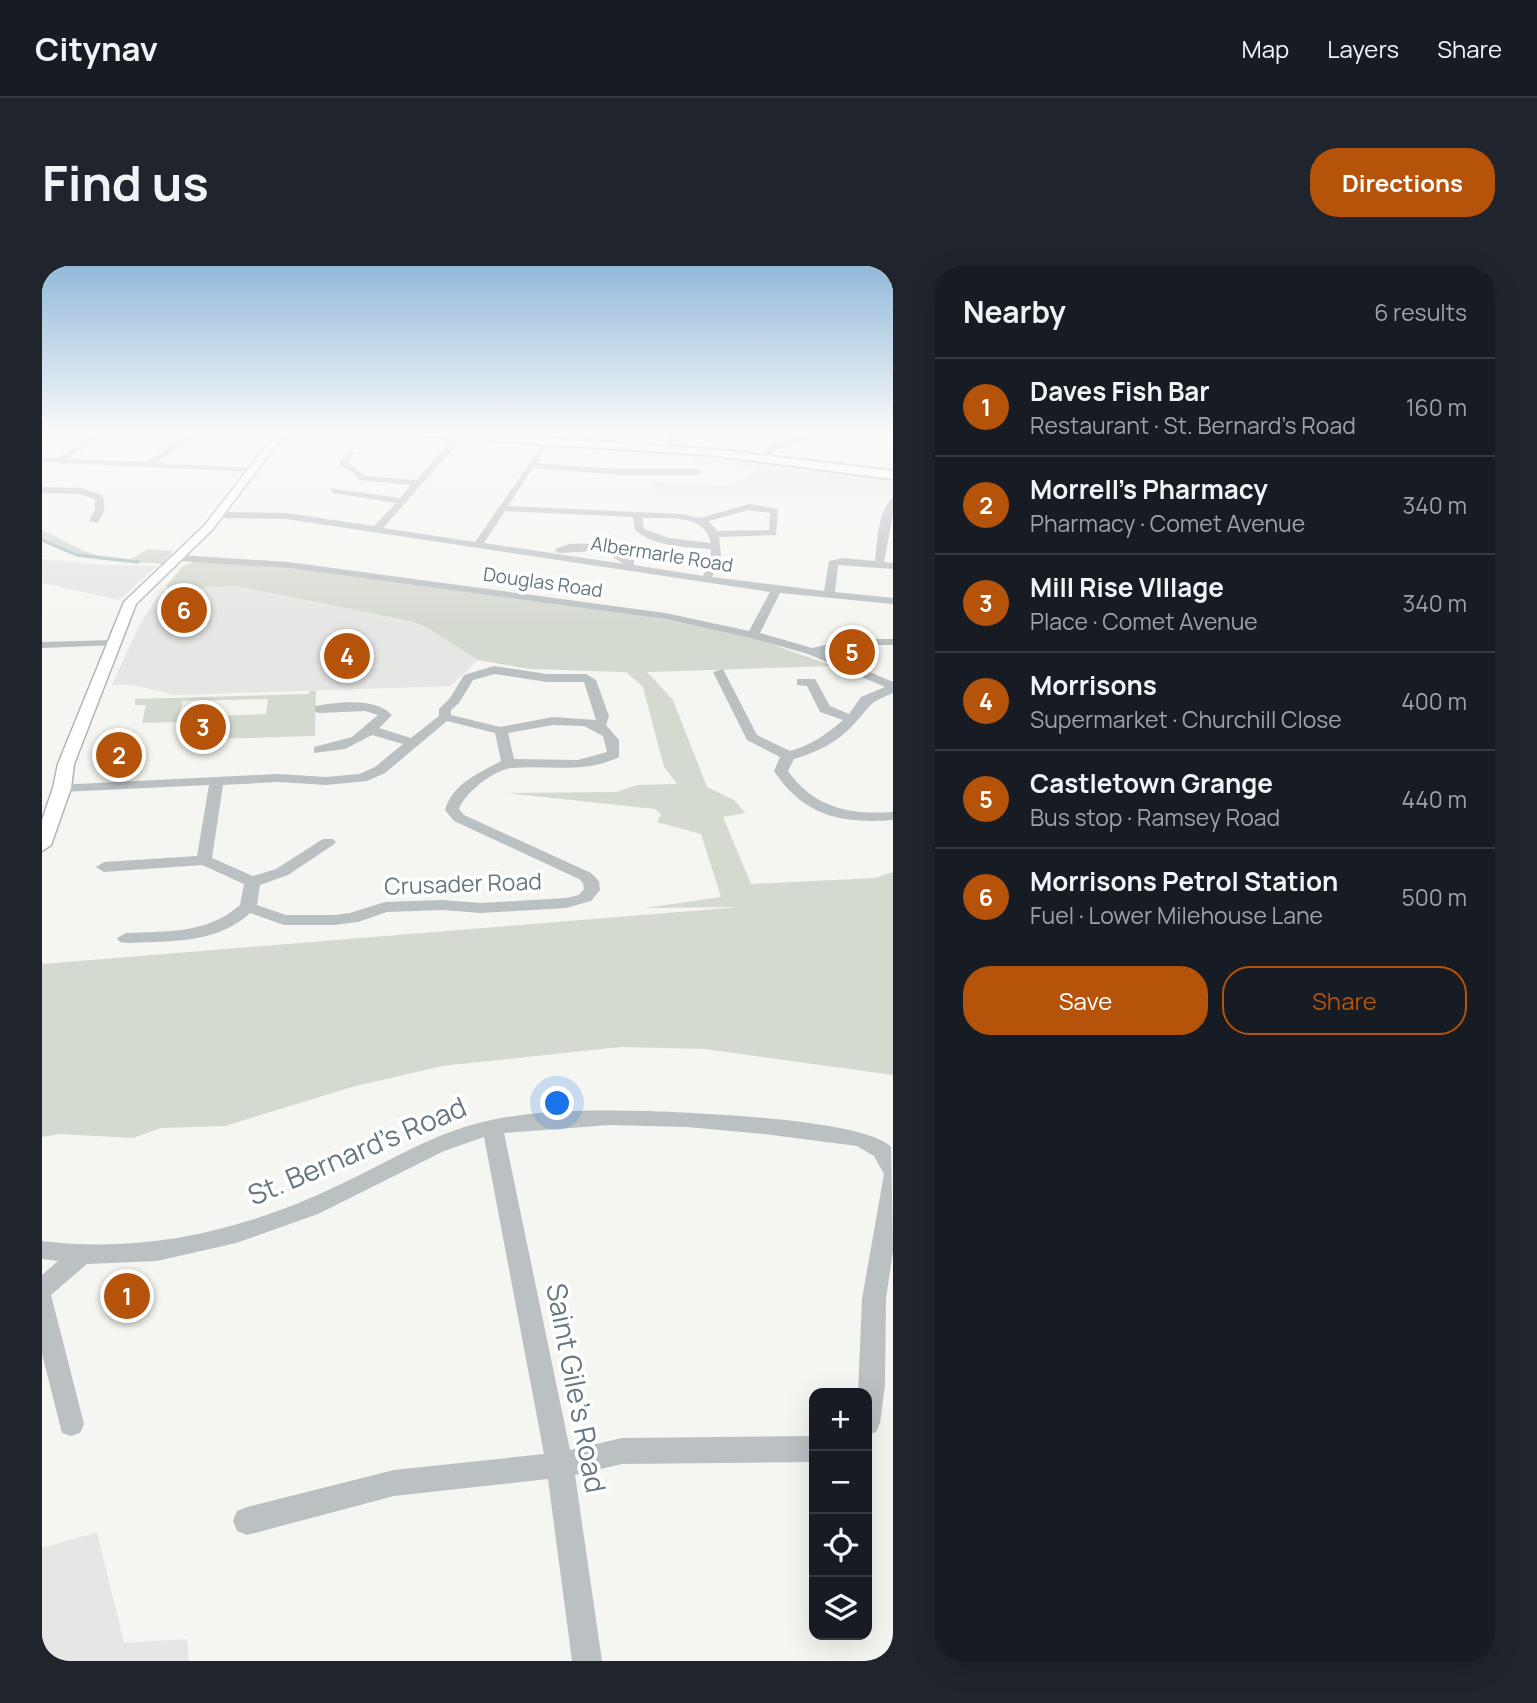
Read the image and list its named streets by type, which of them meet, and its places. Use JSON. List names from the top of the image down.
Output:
{
  "streets": {
    "street": [
      "Albermarle Road",
      "Douglas Road",
      "Crusader Road",
      "St. Bernard's Road",
      "Saint Gile's Road"
    ]
  },
  "crossings": [
    ["St. Bernard's Road", "Saint Gile's Road"]
  ],
  "page": {
    "header": "Citynav",
    "nav": ["Map", "Layers", "Share"],
    "buttons": [
      "Directions",
      ["Save", "Share"]
    ],
    "title": "Find us",
    "heading": ["Nearby", "6 results"],
    "list": [
      {
        "mark": "1",
        "name": "Daves Fish Bar",
        "note": "Restaurant · St. Bernard's Road",
        "value": "160 m"
      },
      {
        "mark": "2",
        "name": "Morrell's Pharmacy",
        "note": "Pharmacy · Comet Avenue",
        "value": "340 m"
      },
      {
        "mark": "3",
        "name": "Mill Rise VIllage",
        "note": "Place · Comet Avenue",
        "value": "340 m"
      },
      {
        "mark": "4",
        "name": "Morrisons",
        "note": "Supermarket · Churchill Close",
        "value": "400 m"
      },
      {
        "mark": "5",
        "name": "Castletown Grange",
        "note": "Bus stop · Ramsey Road",
        "value": "440 m"
      },
      {
        "mark": "6",
        "name": "Morrisons Petrol Station",
        "note": "Fuel · Lower Milehouse Lane",
        "value": "500 m"
      }
    ],
    "pins": [
      "6",
      "5",
      "4",
      "3",
      "2",
      "1"
    ],
    "map_buttons": ["+", "−"]
  }
}
